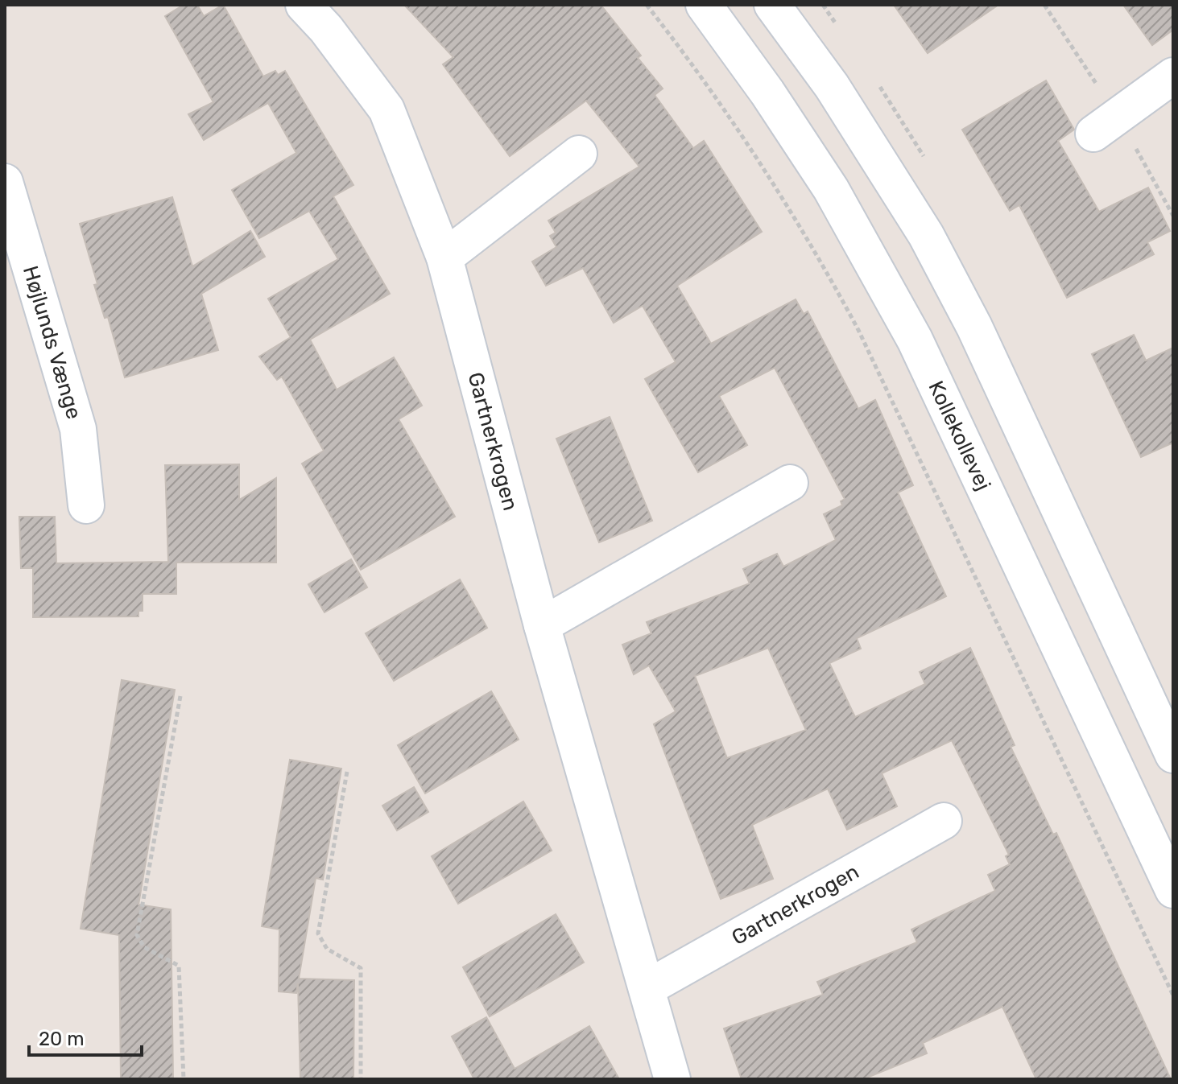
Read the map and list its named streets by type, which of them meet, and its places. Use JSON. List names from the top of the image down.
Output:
{
  "streets": {
    "street": ["Højlunds Vænge", "Kollekollevej", "Gartnerkrogen"]
  },
  "scale_bar": "20 m"
}
